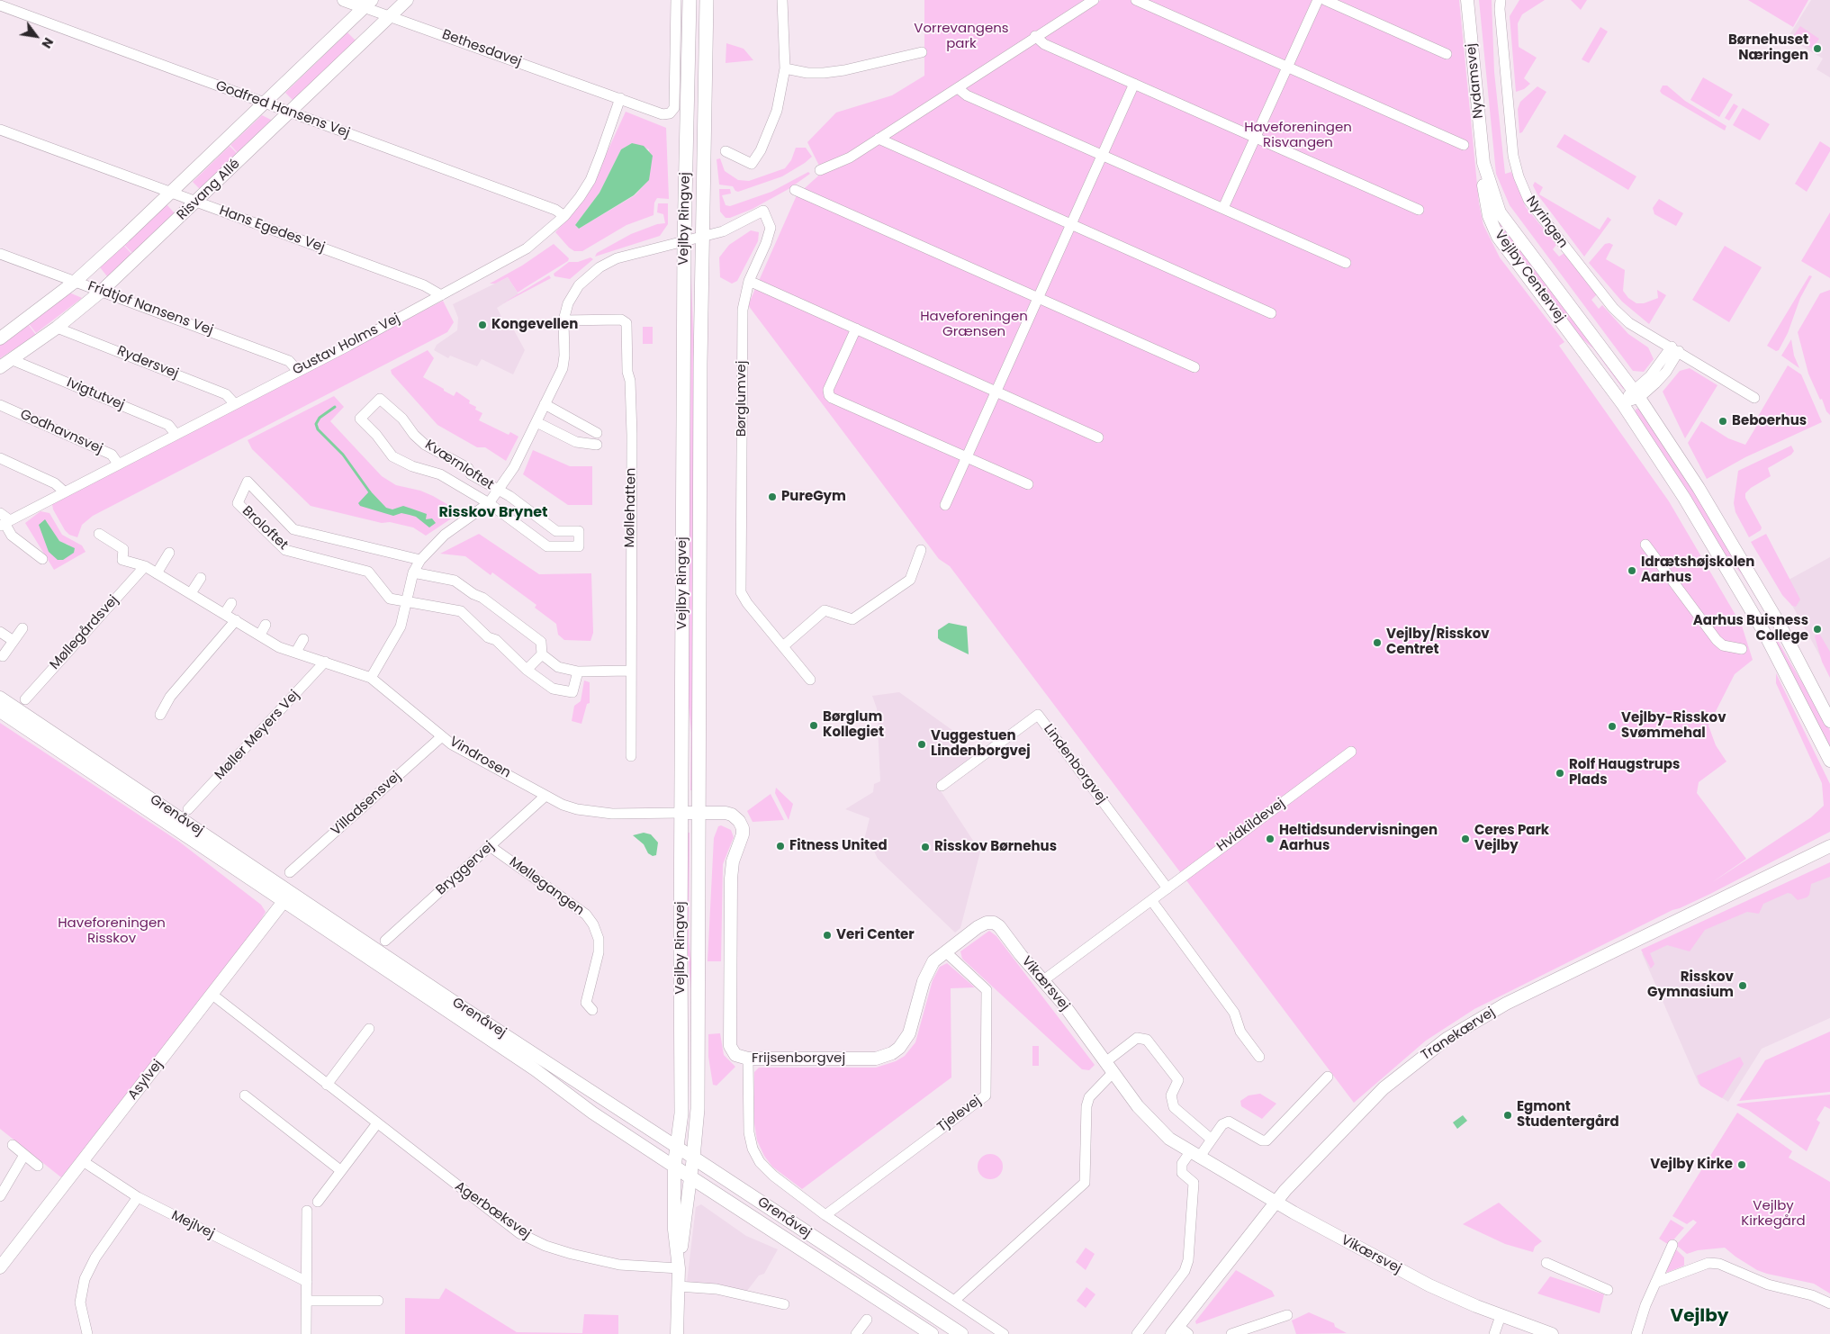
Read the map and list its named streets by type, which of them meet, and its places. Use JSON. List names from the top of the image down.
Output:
{
  "streets": {
    "main road": ["Vejlby Ringvej", "Grenåvej"],
    "street": [
      "Bethesdavej",
      "Nydamsvej",
      "Godfred Hansens Vej",
      "Risvang Allé",
      "Nyringen",
      "Hans Egedes Vej",
      "Vejlby Centervej",
      "Fridtjof Nansens Vej",
      "Gustav Holms Vej",
      "Rydersvej",
      "Ivigtutvej",
      "Børglumvej",
      "Godhavnsvej",
      "Kværnloftet",
      "Møllehatten",
      "Broloftet",
      "Møllegårdsvej",
      "Møller Meyers Vej",
      "Vindrosen",
      "Lindenborgvej",
      "Villadsensvej",
      "Hvidkildevej",
      "Bryggervej",
      "Møllegangen",
      "Vikærsvej",
      "Tranekærvej",
      "Frijsenborgvej",
      "Asylvej",
      "Tjelevej",
      "Agerbæksvej",
      "Mejlvej"
    ]
  },
  "crossings": [
    ["Bethesdavej", "Risvang Allé"],
    ["Bethesdavej", "Gustav Holms Vej"],
    ["Nydamsvej", "Vejlby Centervej"],
    ["Godfred Hansens Vej", "Risvang Allé"],
    ["Godfred Hansens Vej", "Gustav Holms Vej"],
    ["Risvang Allé", "Hans Egedes Vej"],
    ["Risvang Allé", "Fridtjof Nansens Vej"],
    ["Risvang Allé", "Rydersvej"],
    ["Risvang Allé", "Ivigtutvej"],
    ["Vejlby Ringvej", "Børglumvej"],
    ["Vejlby Ringvej", "Vindrosen"],
    ["Vejlby Ringvej", "Grenåvej"],
    ["Vejlby Ringvej", "Frijsenborgvej"],
    ["Hans Egedes Vej", "Gustav Holms Vej"],
    ["Fridtjof Nansens Vej", "Gustav Holms Vej"],
    ["Gustav Holms Vej", "Rydersvej"],
    ["Gustav Holms Vej", "Ivigtutvej"],
    ["Gustav Holms Vej", "Godhavnsvej"],
    ["Møllegårdsvej", "Vindrosen"],
    ["Møller Meyers Vej", "Vindrosen"],
    ["Vindrosen", "Villadsensvej"],
    ["Vindrosen", "Bryggervej"],
    ["Vindrosen", "Frijsenborgvej"],
    ["Lindenborgvej", "Hvidkildevej"],
    ["Grenåvej", "Asylvej"],
    ["Hvidkildevej", "Vikærsvej"],
    ["Bryggervej", "Møllegangen"],
    ["Vikærsvej", "Tranekærvej"],
    ["Vikærsvej", "Frijsenborgvej"],
    ["Frijsenborgvej", "Tjelevej"],
    ["Asylvej", "Agerbæksvej"],
    ["Asylvej", "Mejlvej"]
  ],
  "districts": ["Risskov Brynet", "Vejlby"],
  "parks": [
    "Vorrevangens park",
    "Haveforeningen Risvangen",
    "Haveforeningen Grænsen",
    "Haveforeningen Risskov",
    "Vejlby Kirkegård"
  ],
  "places": [
    "Børnehuset Næringen",
    "Kongevellen",
    "Beboerhus",
    "PureGym",
    "Idrætshøjskolen Aarhus",
    "Aarhus Buisness College",
    "Vejlby/Risskov Centret",
    "Børglum Kollegiet",
    "Vejlby-Risskov Svømmehal",
    "Vuggestuen Lindenborgvej",
    "Rolf Haugstrups Plads",
    "Heltidsundervisningen Aarhus",
    "Ceres Park Vejlby",
    "Fitness United",
    "Risskov Børnehus",
    "Veri Center",
    "Risskov Gymnasium",
    "Egmont Studentergård",
    "Vejlby Kirke"
  ],
  "north": "bottom right"
}
